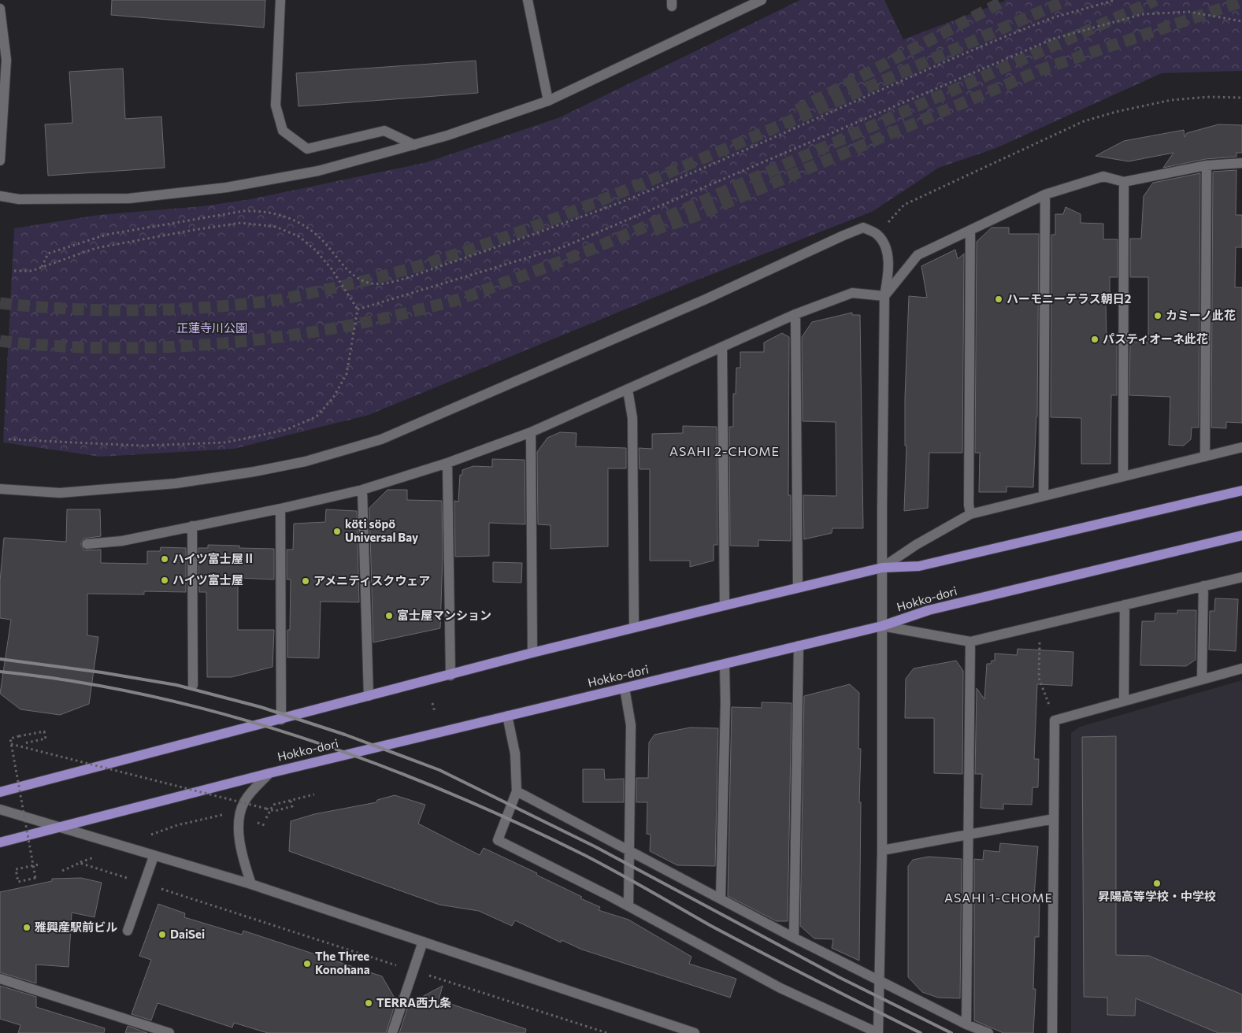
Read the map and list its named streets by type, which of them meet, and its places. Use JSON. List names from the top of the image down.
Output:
{
  "streets": {
    "main road": ["Hokko-dori"]
  },
  "districts": ["ASAHI 2-CHOME", "ASAHI 1-CHOME"],
  "parks": ["正蓮寺川公園"],
  "places": [
    "ハーモニーテラス朝日2",
    "カミーノ此花",
    "パスティオーネ此花",
    "köti söpö Universal Bay",
    "ハイツ富士屋Ⅱ",
    "ハイツ富士屋",
    "アメニティスクウェア",
    "富士屋マンション",
    "昇陽高等学校・中学校",
    "雅興産駅前ビル",
    "DaiSei",
    "The Three Konohana",
    "TERRA西九条"
  ]
}
